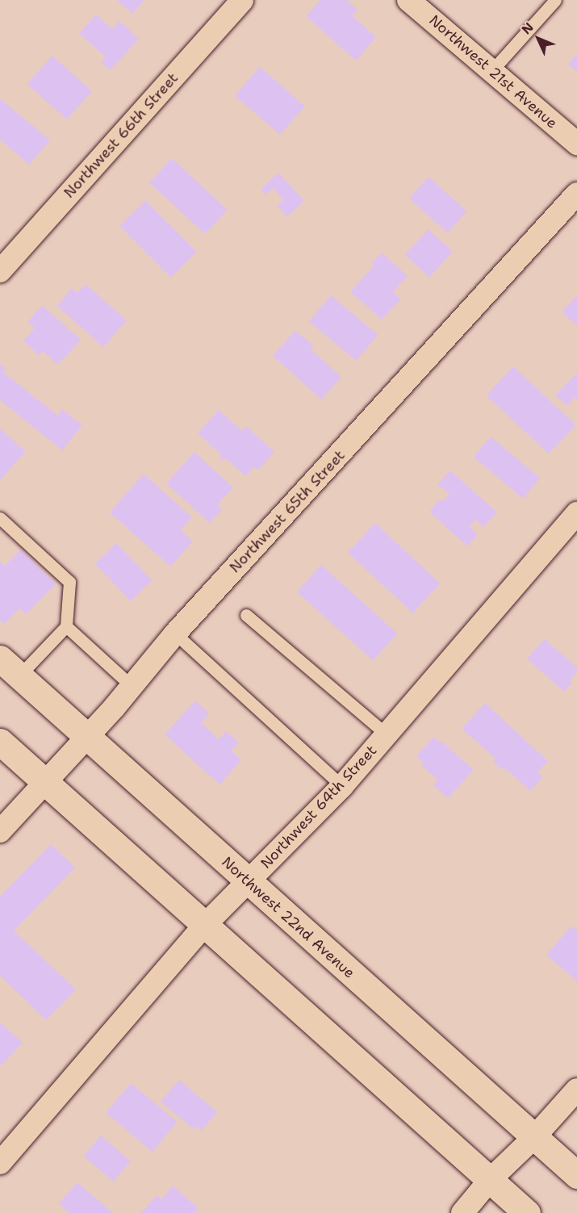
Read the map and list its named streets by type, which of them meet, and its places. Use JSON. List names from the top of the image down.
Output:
{
  "streets": {
    "main road": ["Northwest 22nd Avenue"],
    "street": [
      "Northwest 21st Avenue",
      "Northwest 66th Street",
      "Northwest 65th Street",
      "Northwest 64th Street"
    ]
  },
  "crossings": [
    ["Northwest 65th Street", "Northwest 22nd Avenue"],
    ["Northwest 64th Street", "Northwest 22nd Avenue"]
  ],
  "north": "top left"
}
